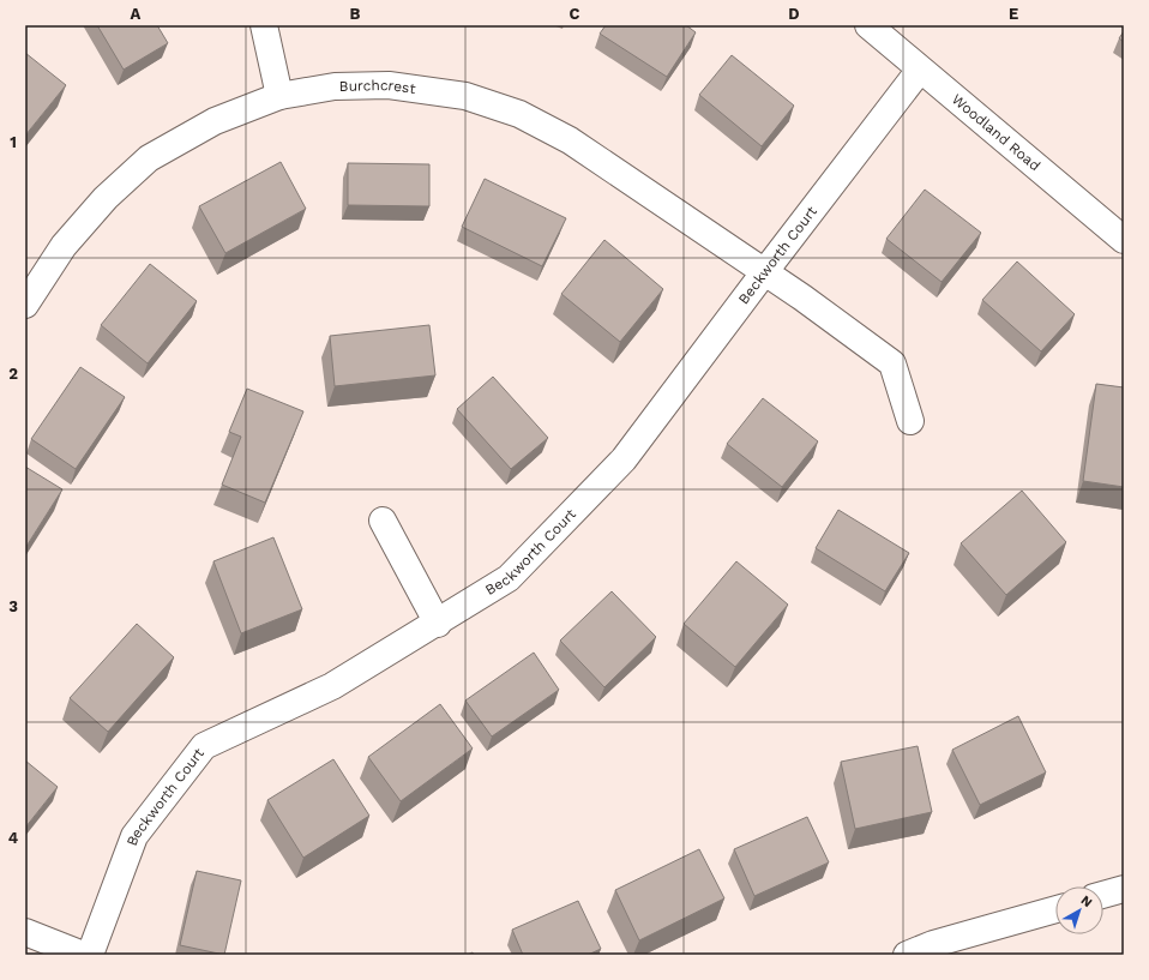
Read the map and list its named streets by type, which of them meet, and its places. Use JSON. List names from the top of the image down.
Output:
{
  "streets": {
    "street": ["Burchcrest", "Woodland Road", "Beckworth Court"]
  },
  "crossings": [
    ["Burchcrest", "Beckworth Court"],
    ["Woodland Road", "Beckworth Court"]
  ],
  "north": "top right",
  "grid": {
    "columns": [
      "A",
      "B",
      "C",
      "D",
      "E"
    ],
    "rows": [
      "1",
      "2",
      "3",
      "4"
    ]
  }
}
